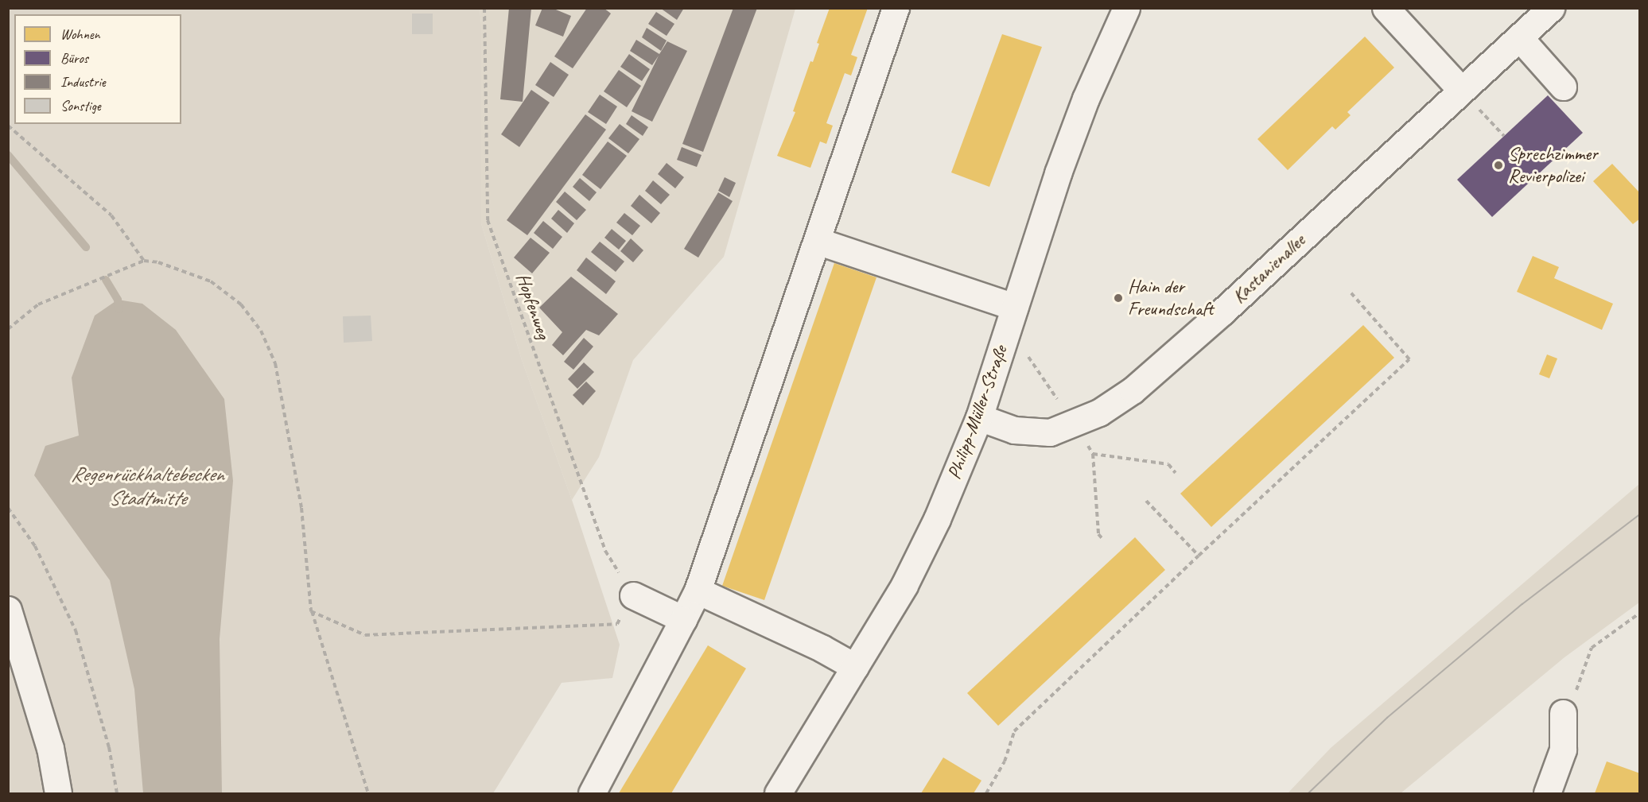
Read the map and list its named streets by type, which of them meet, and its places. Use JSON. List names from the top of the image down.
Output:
{
  "streets": {
    "street": ["Kastanienallee", "Philipp-Müller-Straße"],
    "path": ["Hopfenweg"]
  },
  "crossings": [
    ["Kastanienallee", "Philipp-Müller-Straße"]
  ],
  "water": ["Regenrückhaltebecken Stadtmitte"],
  "places": ["Sprechzimmer Revierpolizei", "Hain der Freundschaft"],
  "legend": [
    "Wohnen",
    "Büros",
    "Industrie",
    "Sonstige"
  ]
}
